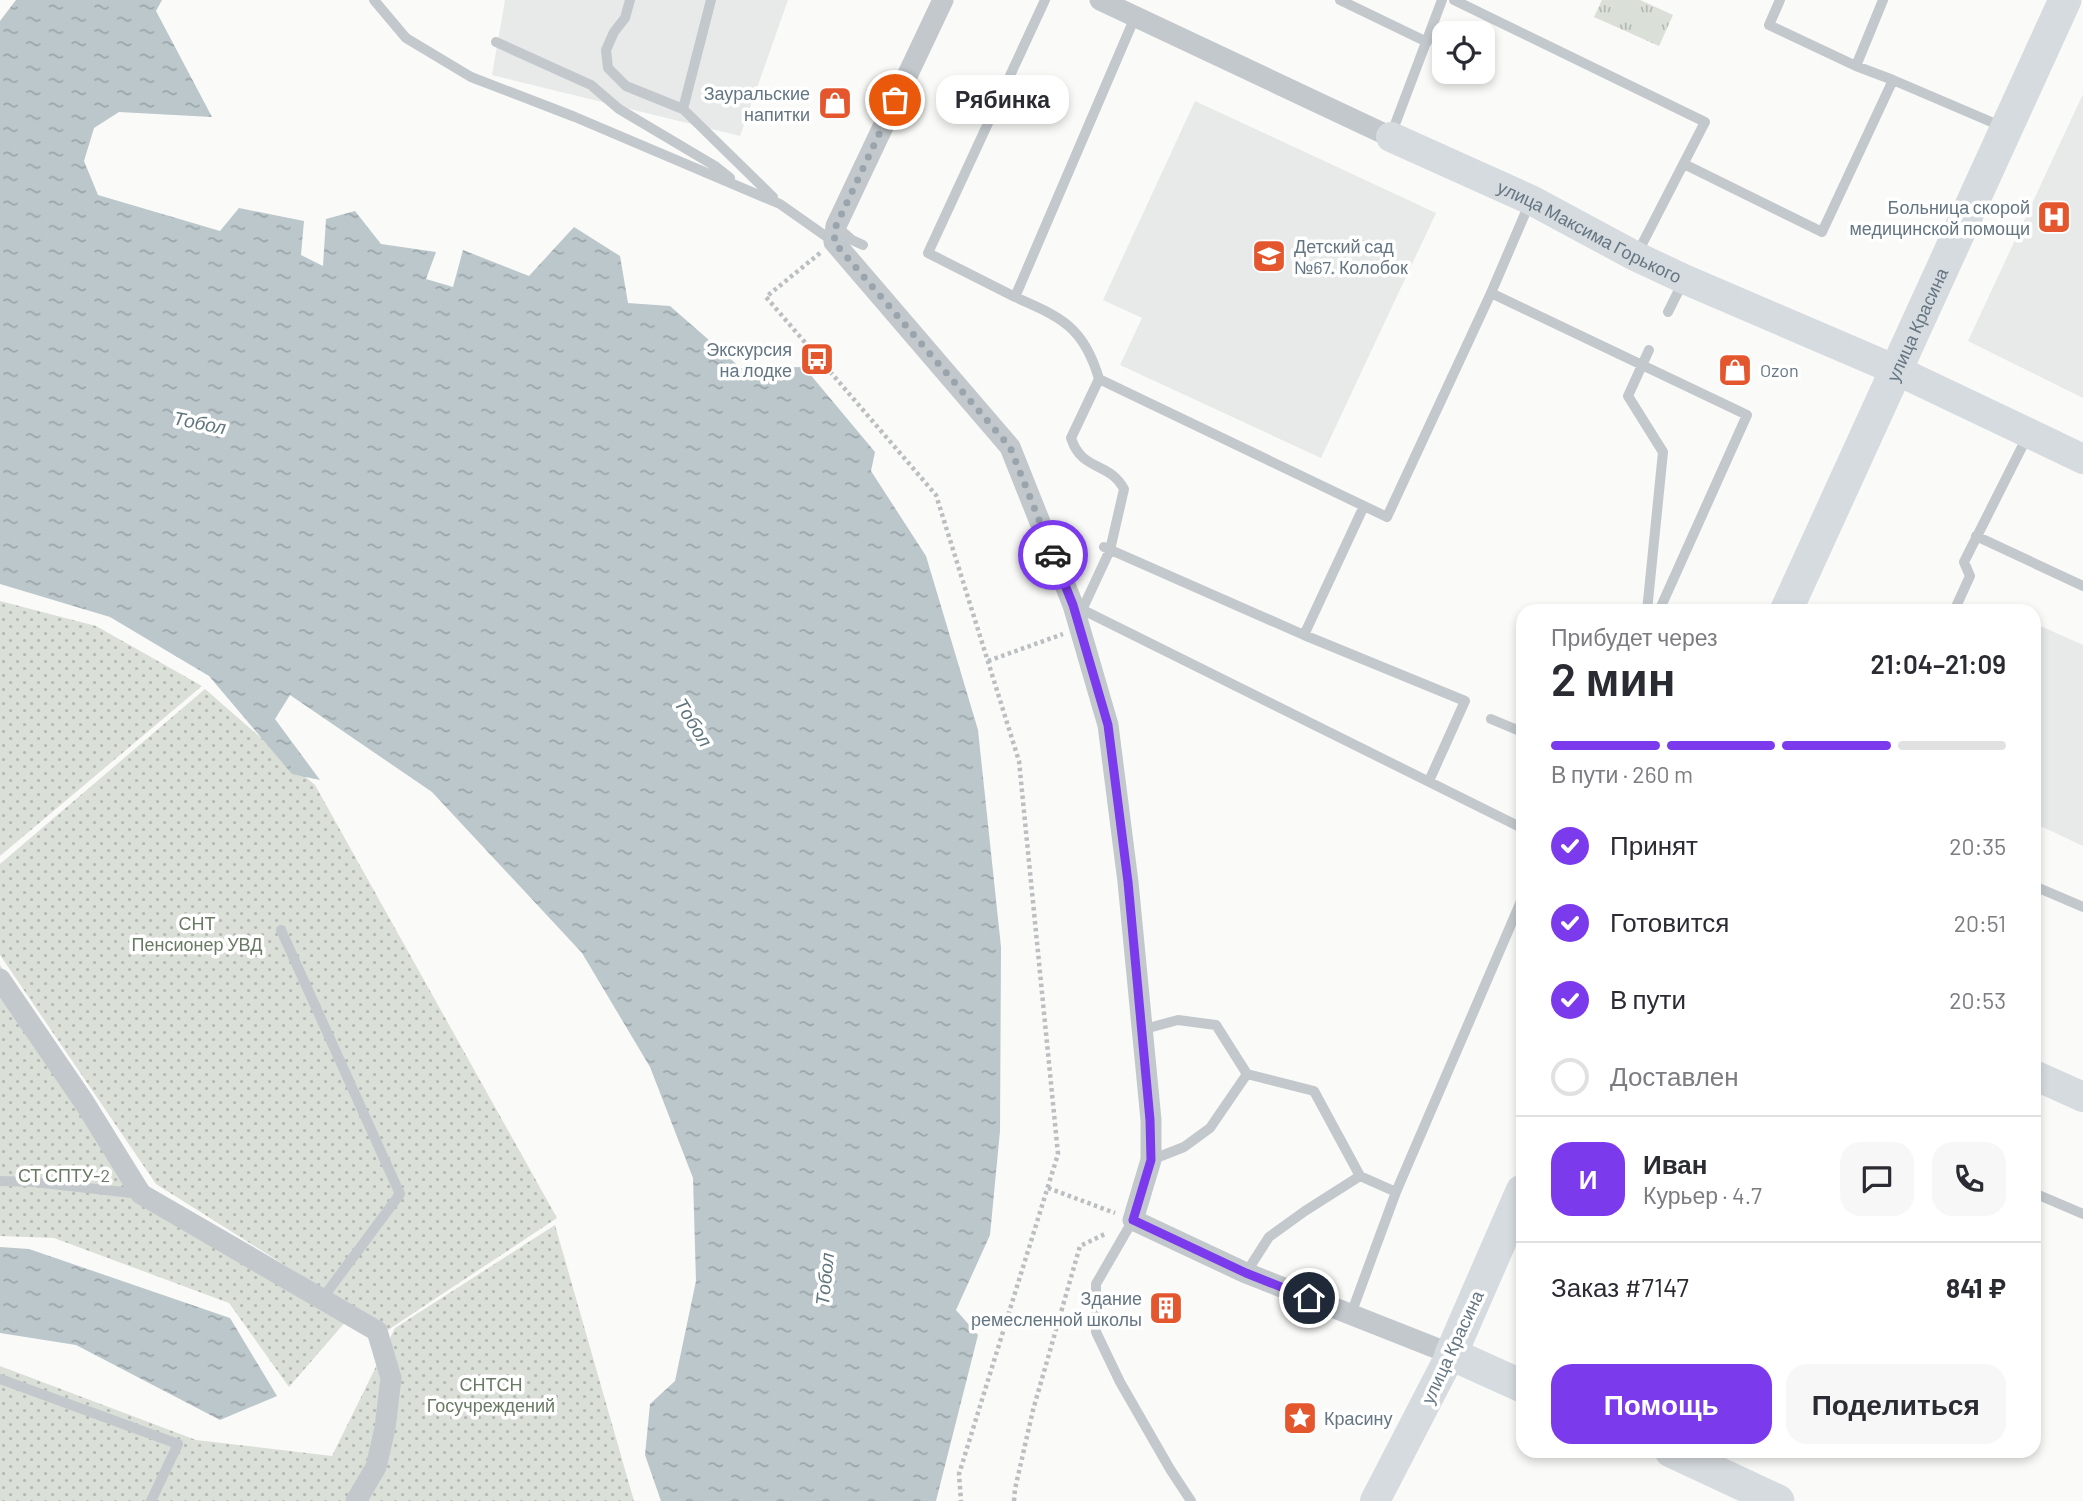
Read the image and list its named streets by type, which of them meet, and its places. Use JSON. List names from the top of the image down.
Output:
{
  "streets": {
    "main road": ["улица Красина"],
    "street": ["улица Максима Горького"]
  },
  "crossings": [
    ["улица Максима Горького", "улица Красина"]
  ],
  "water": ["Тобол"],
  "parks": ["СНТ Пенсионер УВД", "СТ СПТУ-2", "СНТСН Госучреждений"],
  "places": {
    "other": ["Рябинка"],
    "shop": ["Зауральские напитки", "Ozon"],
    "hospital": ["Больница скорой медицинской помощи"],
    "school or university": ["Детский сад №67. Колобок"],
    "bus stop": ["Экскурсия на лодке"],
    "building": ["Здание ремесленной школы"],
    "place": ["Красину"]
  },
  "page": {
    "bubble": "Рябинка",
    "heading": ["2 мин", "Прибудет через", "21:04–21:09"],
    "panel": [
      "Иван",
      "Курьер · 4.7",
      "Заказ #7147",
      "841 ₽"
    ],
    "bar": "В пути · 260 m",
    "list": [
      ["Принят", "20:35"],
      ["Готовится", "20:51"],
      ["В пути", "20:53"],
      "Доставлен"
    ],
    "round": "И",
    "buttons": ["Помощь", "Поделиться"]
  }
}
